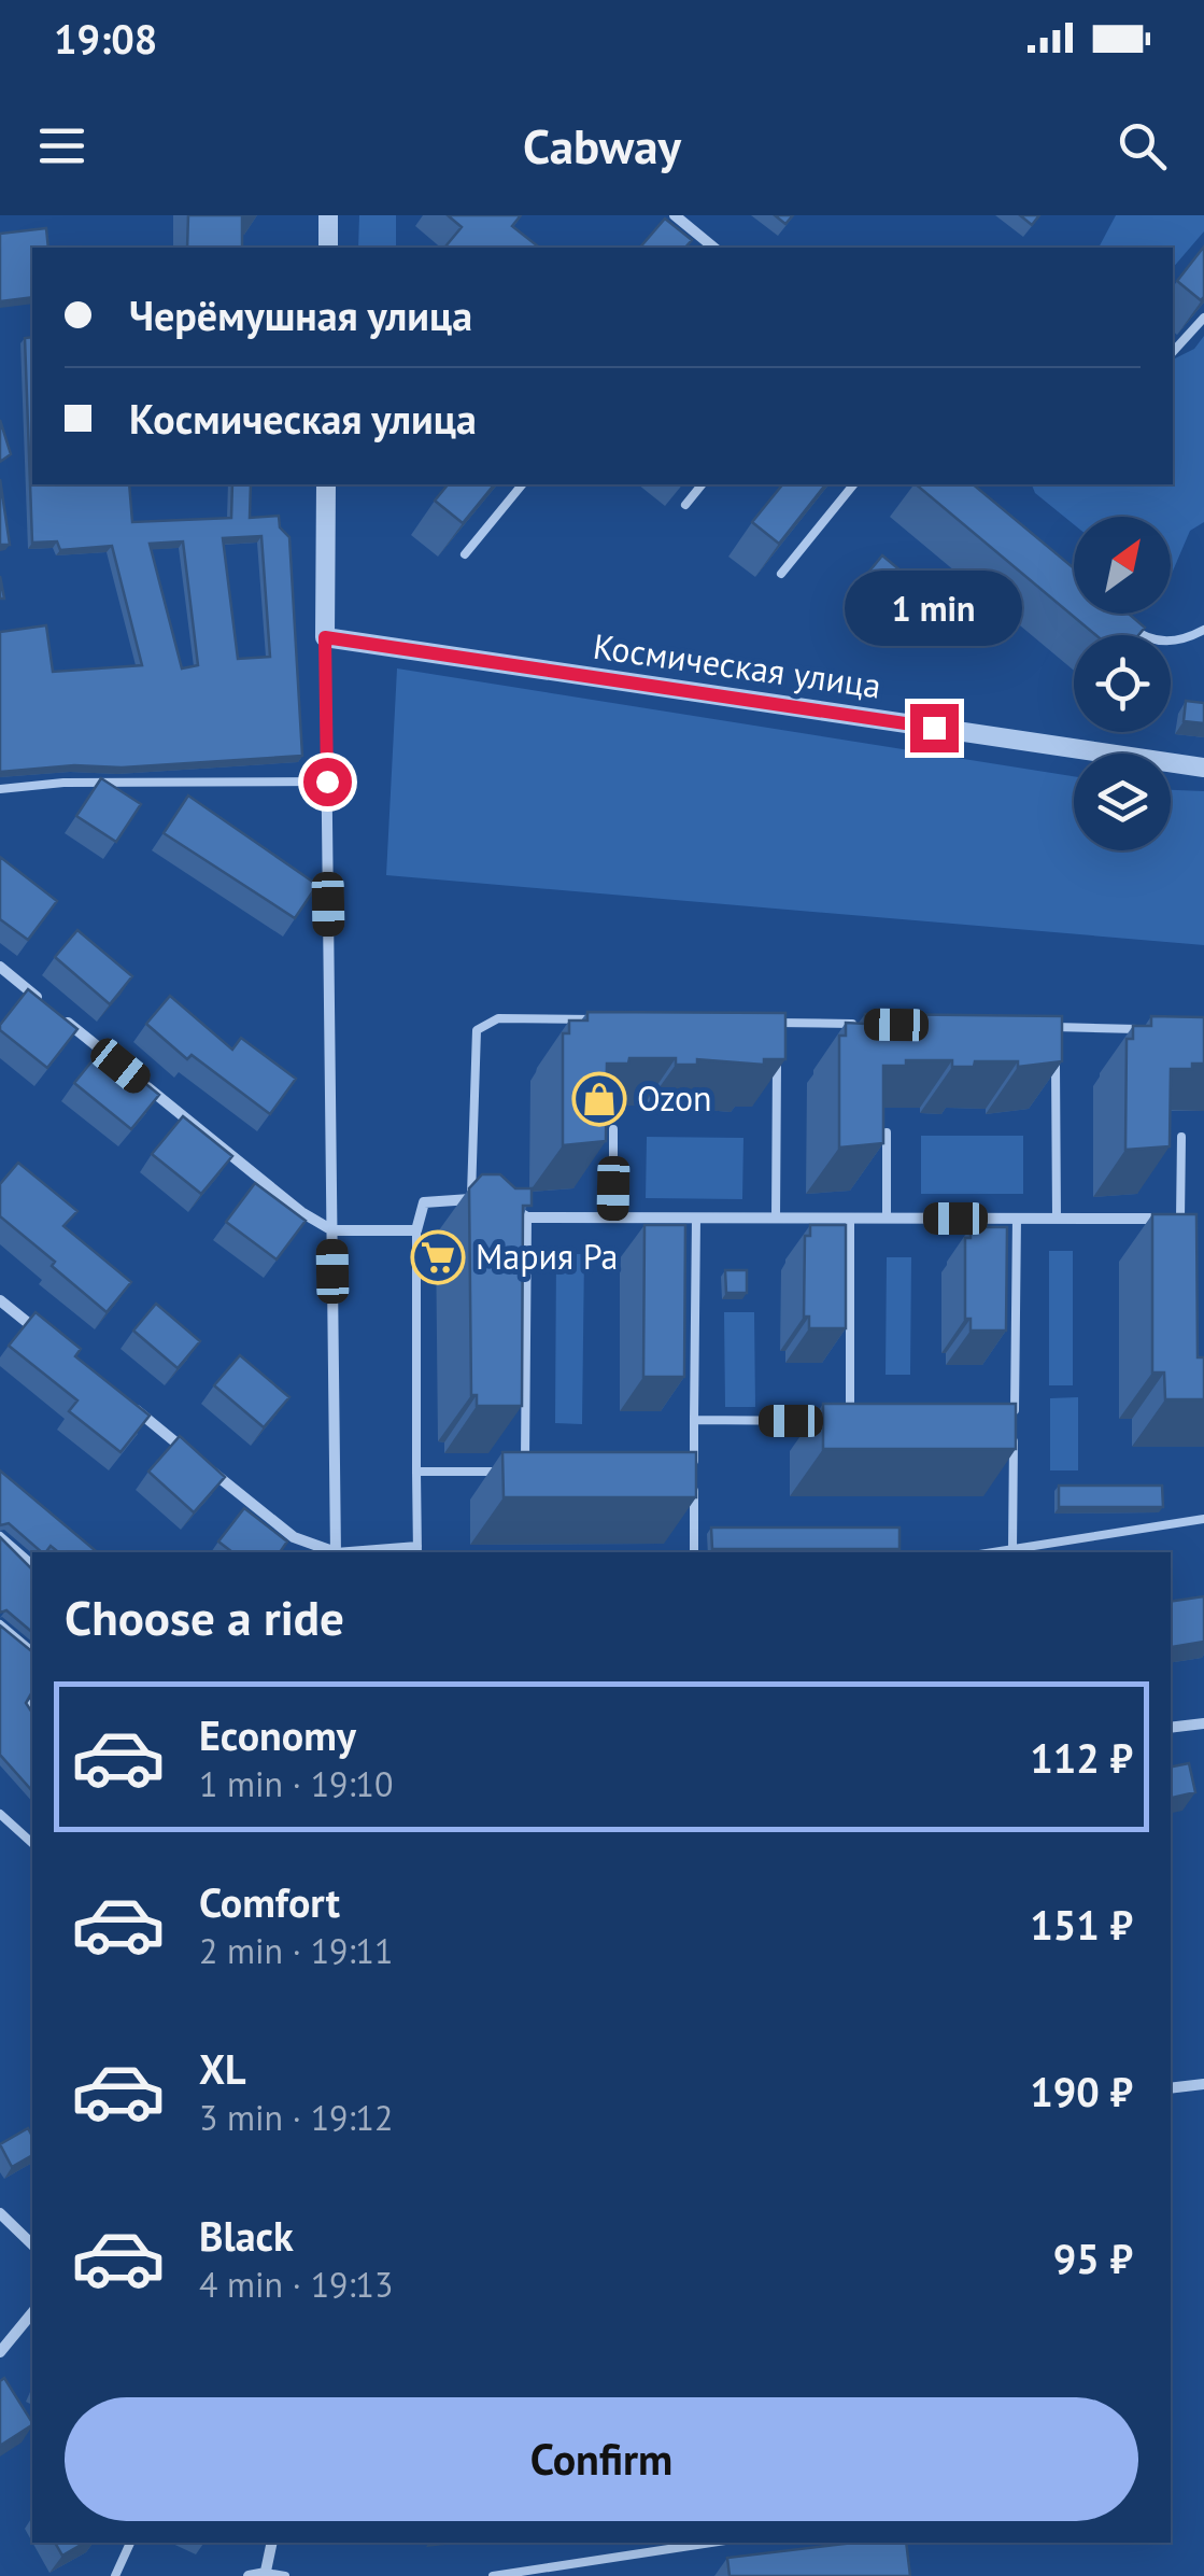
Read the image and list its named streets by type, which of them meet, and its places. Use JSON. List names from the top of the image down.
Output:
{
  "streets": {
    "street": ["Космическая улица"]
  },
  "places": {
    "shop": ["Ozon"],
    "supermarket": ["Мария Ра"]
  },
  "north": "top right",
  "page": {
    "status": "19:08",
    "header": "Cabway",
    "banner": ["Черёмушная улица", "Космическая улица"],
    "bubble": "1 min",
    "heading": "Choose a ride",
    "list": [
      {
        "name": "Economy",
        "note": "1 min · 19:10",
        "value": "112 ₽"
      },
      {
        "name": "Comfort",
        "note": "2 min · 19:11",
        "value": "151 ₽"
      },
      {
        "name": "XL",
        "note": "3 min · 19:12",
        "value": "190 ₽"
      },
      {
        "name": "Black",
        "note": "4 min · 19:13",
        "value": "95 ₽"
      }
    ],
    "buttons": "Confirm"
  }
}
